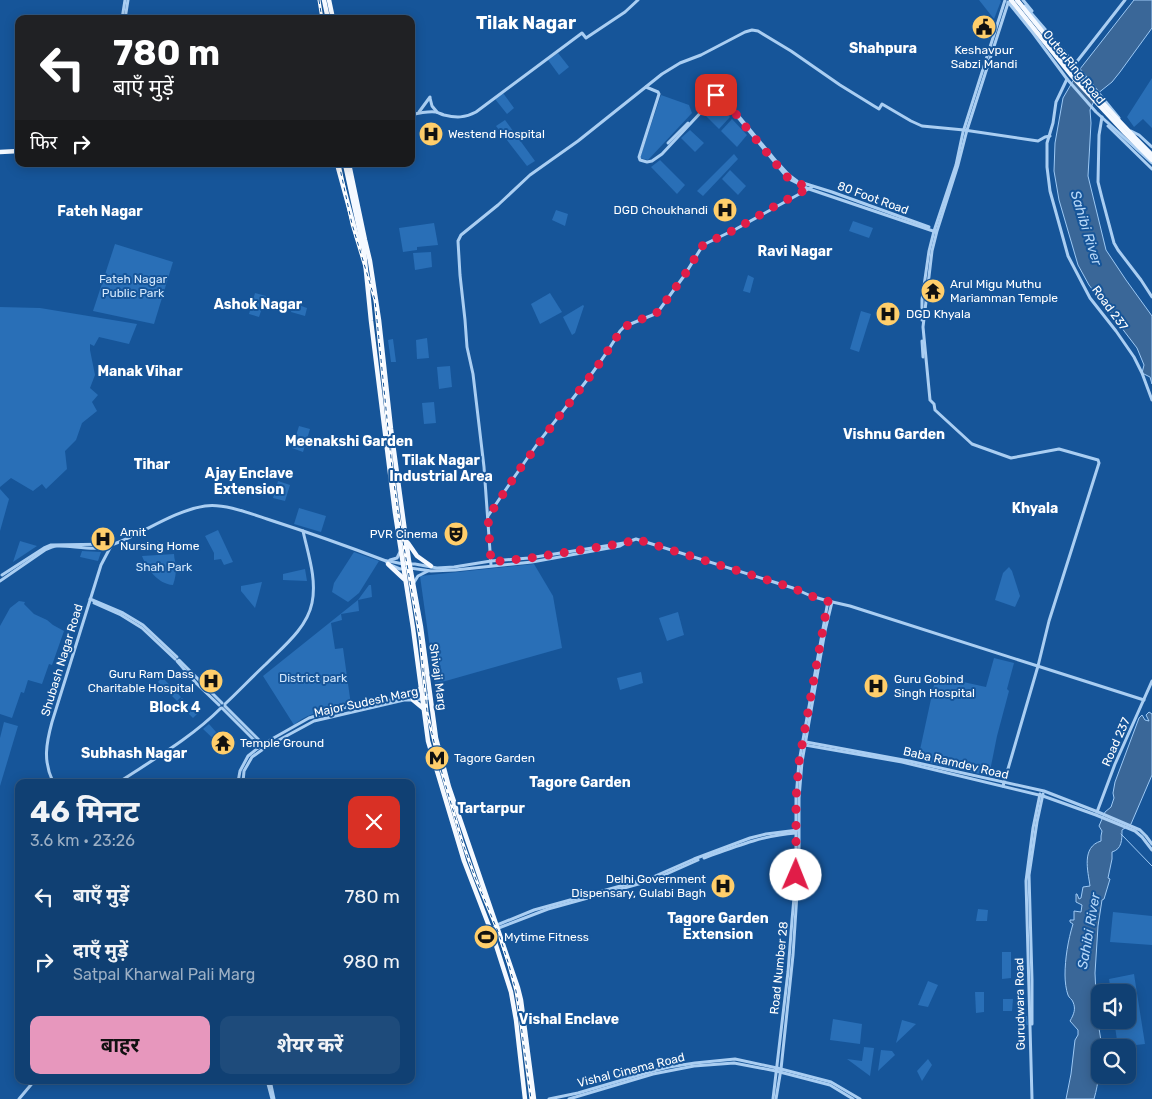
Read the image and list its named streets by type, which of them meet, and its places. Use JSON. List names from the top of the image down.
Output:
{
  "streets": {
    "main road": ["Outer Ring Road", "Shivaji Marg"],
    "street": [
      "80 Foot Road",
      "Road 237",
      "Shubash Nagar Road",
      "Major Sudesh Marg",
      "Baba Ramdev Road",
      "Road Number 28",
      "Gurudwara Road",
      "Vishal Cinema Road"
    ]
  },
  "crossings": [
    ["Outer Ring Road", "Road 237"],
    ["Road 237", "Baba Ramdev Road"],
    ["Shivaji Marg", "Major Sudesh Marg"],
    ["Baba Ramdev Road", "Road Number 28"],
    ["Baba Ramdev Road", "Gurudwara Road"],
    ["Road Number 28", "Vishal Cinema Road"]
  ],
  "districts": [
    "Tilak Nagar",
    "Shahpura",
    "Fateh Nagar",
    "Ravi Nagar",
    "Ashok Nagar",
    "Manak Vihar",
    "Vishnu Garden",
    "Meenakshi Garden",
    "Tilak Nagar Industrial Area",
    "Tihar",
    "Ajay Enclave Extension",
    "Khyala",
    "Block 4",
    "Subhash Nagar",
    "Tagore Garden",
    "Tartarpur",
    "Tagore Garden Extension",
    "Vishal Enclave"
  ],
  "water": ["Sahibi River"],
  "parks": ["Fateh Nagar Public Park", "Shah Park", "District park"],
  "places": {
    "public building": ["Keshavpur Sabzi Mandi"],
    "hospital": [
      "Westend Hospital",
      "DGD Choukhandi",
      "DGD Khyala",
      "Amit Nursing Home",
      "Guru Ram Dass Charitable Hospital",
      "Guru Gobind Singh Hospital",
      "Delhi Government Dispensary, Gulabi Bagh"
    ],
    "temple": ["Arul Migu Muthu Mariamman Temple", "Temple Ground"],
    "theatre": ["PVR Cinema"],
    "metro station": ["Tagore Garden"],
    "sports": ["Mytime Fitness"]
  },
  "page": {
    "turn": ["780 m", "बाएँ मुड़ें"],
    "then": "फिर",
    "heading": ["46 मिनट", "3.6 km · 23:26"],
    "list": [
      {
        "name": "बाएँ मुड़ें",
        "value": "780 m"
      },
      {
        "name": "दाएँ मुड़ें",
        "note": "Satpal Kharwal Pali Marg",
        "value": "980 m"
      }
    ],
    "buttons": ["बाहर", "शेयर करें"]
  }
}
